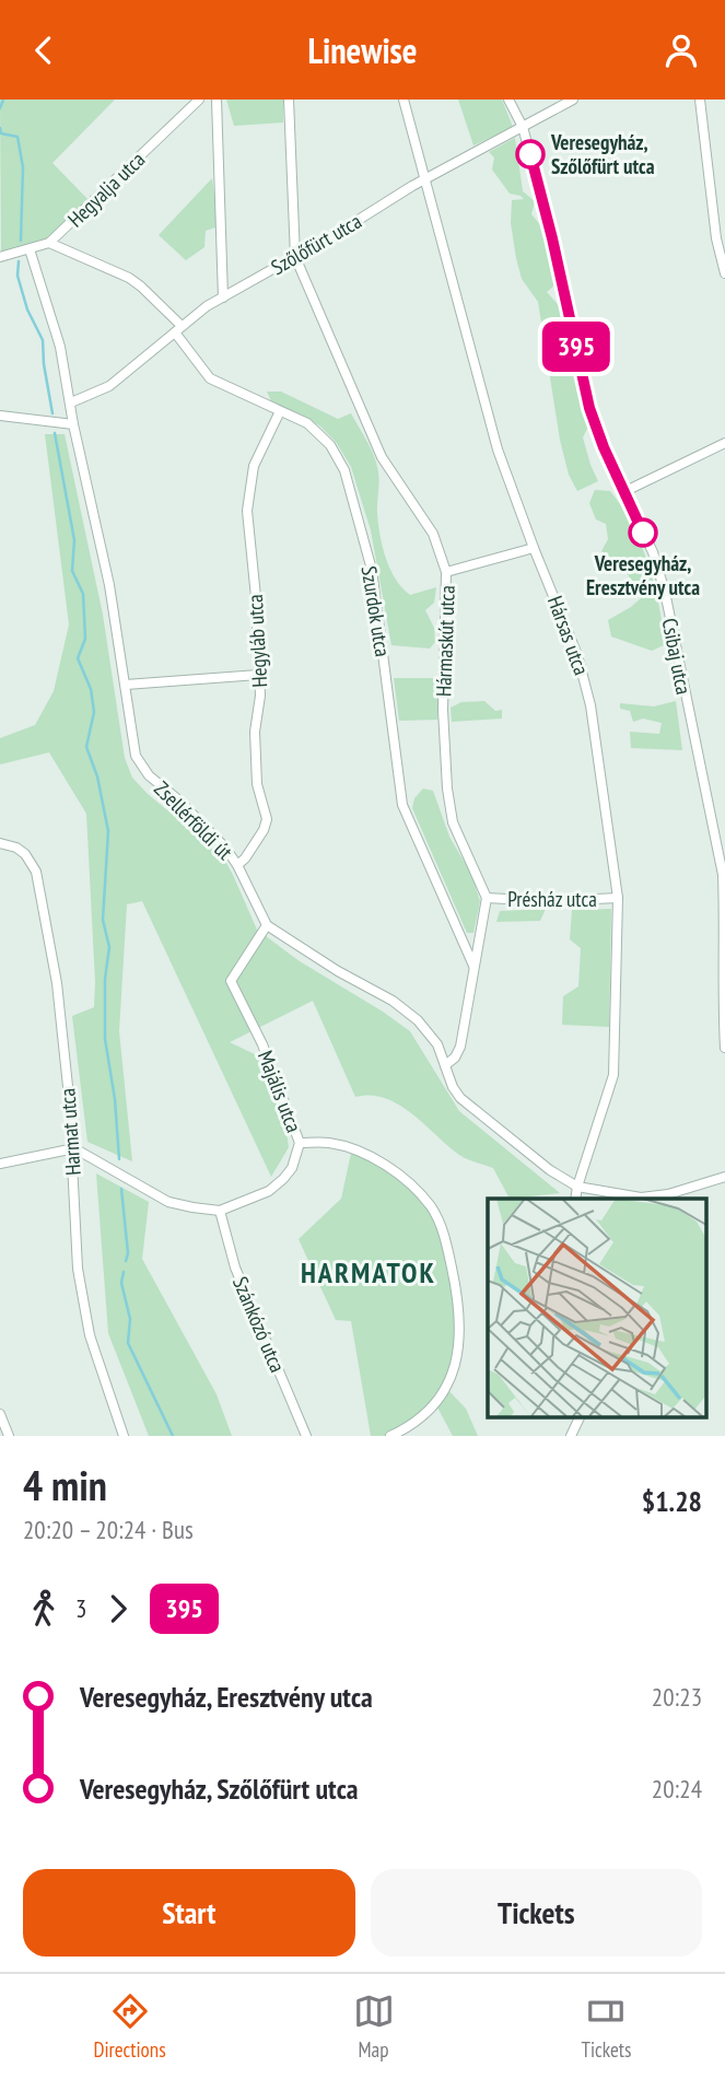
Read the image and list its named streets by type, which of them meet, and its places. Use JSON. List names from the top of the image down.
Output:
{
  "streets": {
    "street": [
      "Hegyalja utca",
      "Szőlőfürt utca",
      "Szurdok utca",
      "Hársas utca",
      "Hegyláb utca",
      "Hármaskút utca",
      "Csibaj utca",
      "Zsellérföldi út",
      "Présház utca",
      "Majális utca",
      "Harmat utca",
      "Szánkózó utca"
    ]
  },
  "crossings": [
    ["Hegyalja utca", "Szurdok utca"],
    ["Hegyalja utca", "Zsellérföldi út"],
    ["Szőlőfürt utca", "Szurdok utca"],
    ["Szőlőfürt utca", "Hársas utca"],
    ["Szőlőfürt utca", "Hármaskút utca"],
    ["Szőlőfürt utca", "Csibaj utca"],
    ["Szőlőfürt utca", "Zsellérföldi út"],
    ["Szurdok utca", "Hegyláb utca"],
    ["Hársas utca", "Présház utca"],
    ["Hegyláb utca", "Zsellérföldi út"],
    ["Hármaskút utca", "Présház utca"],
    ["Zsellérföldi út", "Majális utca"],
    ["Majális utca", "Szánkózó utca"]
  ],
  "districts": ["HARMATOK"],
  "places": ["Veresegyház, Szőlőfürt utca", "Veresegyház, Eresztvény utca"],
  "lines": ["bus line 395"],
  "page": {
    "header": "Linewise",
    "on_map": "395",
    "heading": ["4 min", "20:20 – 20:24 · Bus", "$1.28"],
    "legs": ["3", "395"],
    "list": [
      {
        "name": "Veresegyház, Eresztvény utca",
        "value": "20:23"
      },
      {
        "name": "Veresegyház, Szőlőfürt utca",
        "value": "20:24"
      }
    ],
    "buttons": ["Start", "Tickets"],
    "tabs": ["Directions", "Map", "Tickets"]
  }
}
